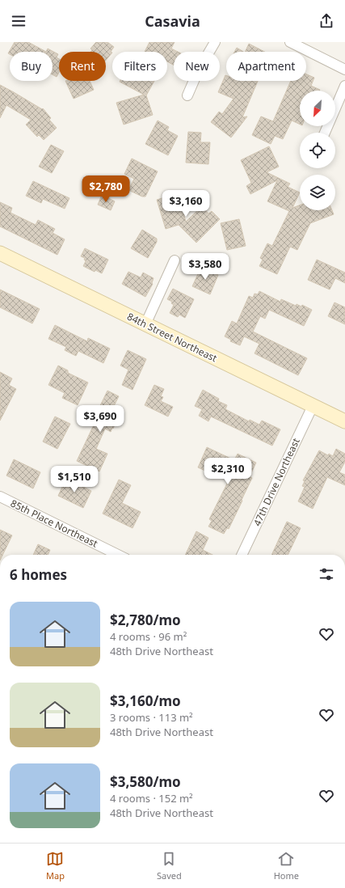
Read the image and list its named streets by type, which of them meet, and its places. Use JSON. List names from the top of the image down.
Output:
{
  "streets": {
    "street": ["84th Street Northeast", "47th Drive Northeast", "85th Place Northeast"]
  },
  "crossings": [
    ["84th Street Northeast", "47th Drive Northeast"]
  ],
  "north": "bottom left",
  "page": {
    "header": "Casavia",
    "chip": [
      "Buy",
      "Rent",
      "Filters",
      "New",
      "Apartment"
    ],
    "price": [
      "$2,780",
      "$3,160",
      "$3,580",
      "$3,690",
      "$2,310",
      "$1,510"
    ],
    "heading": "6 homes",
    "list": [
      {
        "name": "$2,780/mo",
        "note": "4 rooms · 96 m² · 48th Drive Northeast"
      },
      {
        "name": "$3,160/mo",
        "note": "3 rooms · 113 m² · 48th Drive Northeast"
      },
      {
        "name": "$3,580/mo",
        "note": "4 rooms · 152 m² · 48th Drive Northeast"
      }
    ],
    "tabs": ["Map", "Saved", "Home"]
  }
}
